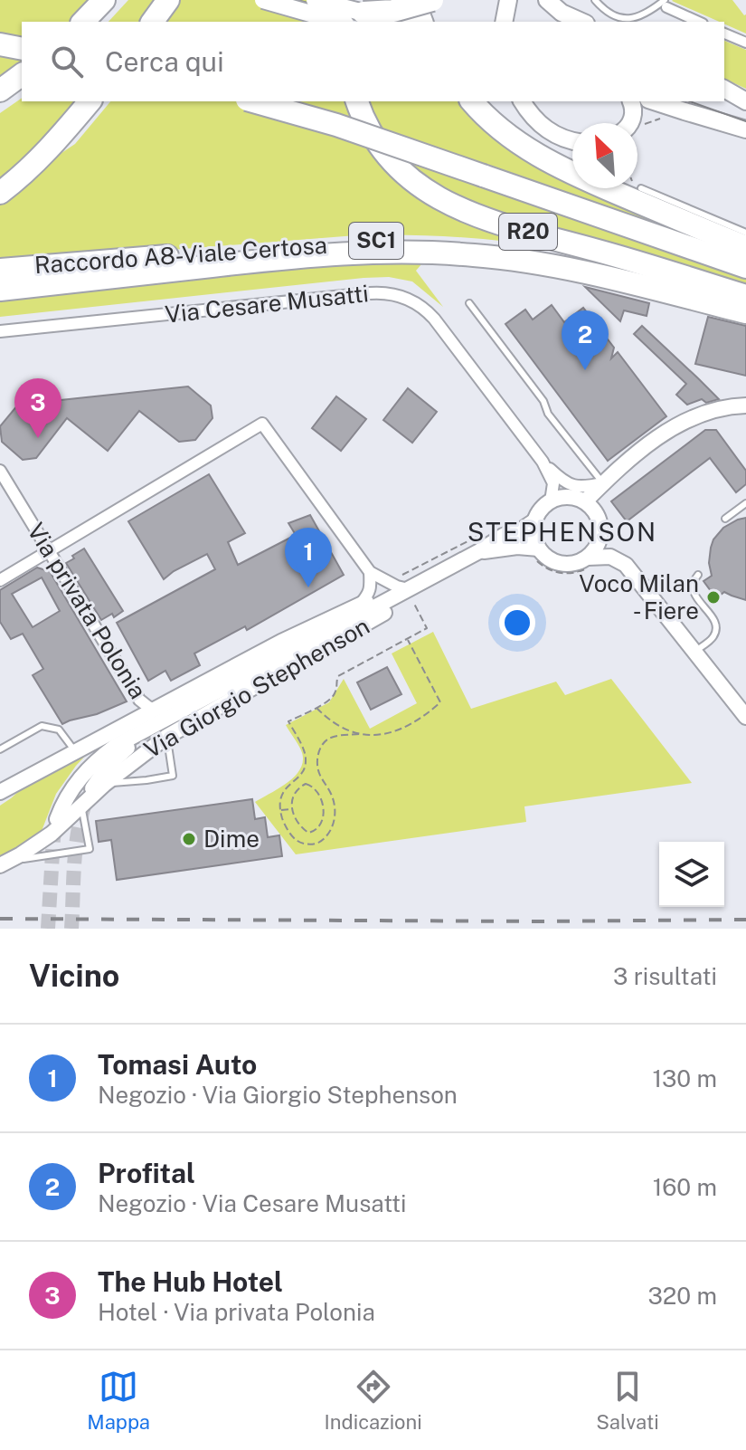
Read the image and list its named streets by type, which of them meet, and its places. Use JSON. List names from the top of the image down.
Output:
{
  "streets": {
    "highway": ["R20", "SC1", "Raccordo A8-Viale Certosa"],
    "street": ["Via Cesare Musatti", "Via privata Polonia", "Via Giorgio Stephenson"]
  },
  "crossings": [
    ["Via Cesare Musatti", "Via Giorgio Stephenson"],
    ["Via privata Polonia", "Via Giorgio Stephenson"]
  ],
  "districts": ["STEPHENSON"],
  "places": ["Voco Milan - Fiere", "Dime"],
  "north": "top left",
  "page": {
    "search": "Cerca qui",
    "pins": ["2", "3", "1"],
    "heading": ["Vicino", "3 risultati"],
    "list": [
      {
        "mark": "1",
        "name": "Tomasi Auto",
        "note": "Negozio · Via Giorgio Stephenson",
        "value": "130 m"
      },
      {
        "mark": "2",
        "name": "Profital",
        "note": "Negozio · Via Cesare Musatti",
        "value": "160 m"
      },
      {
        "mark": "3",
        "name": "The Hub Hotel",
        "note": "Hotel · Via privata Polonia",
        "value": "320 m"
      }
    ],
    "nav": ["Mappa", "Indicazioni", "Salvati"]
  }
}
